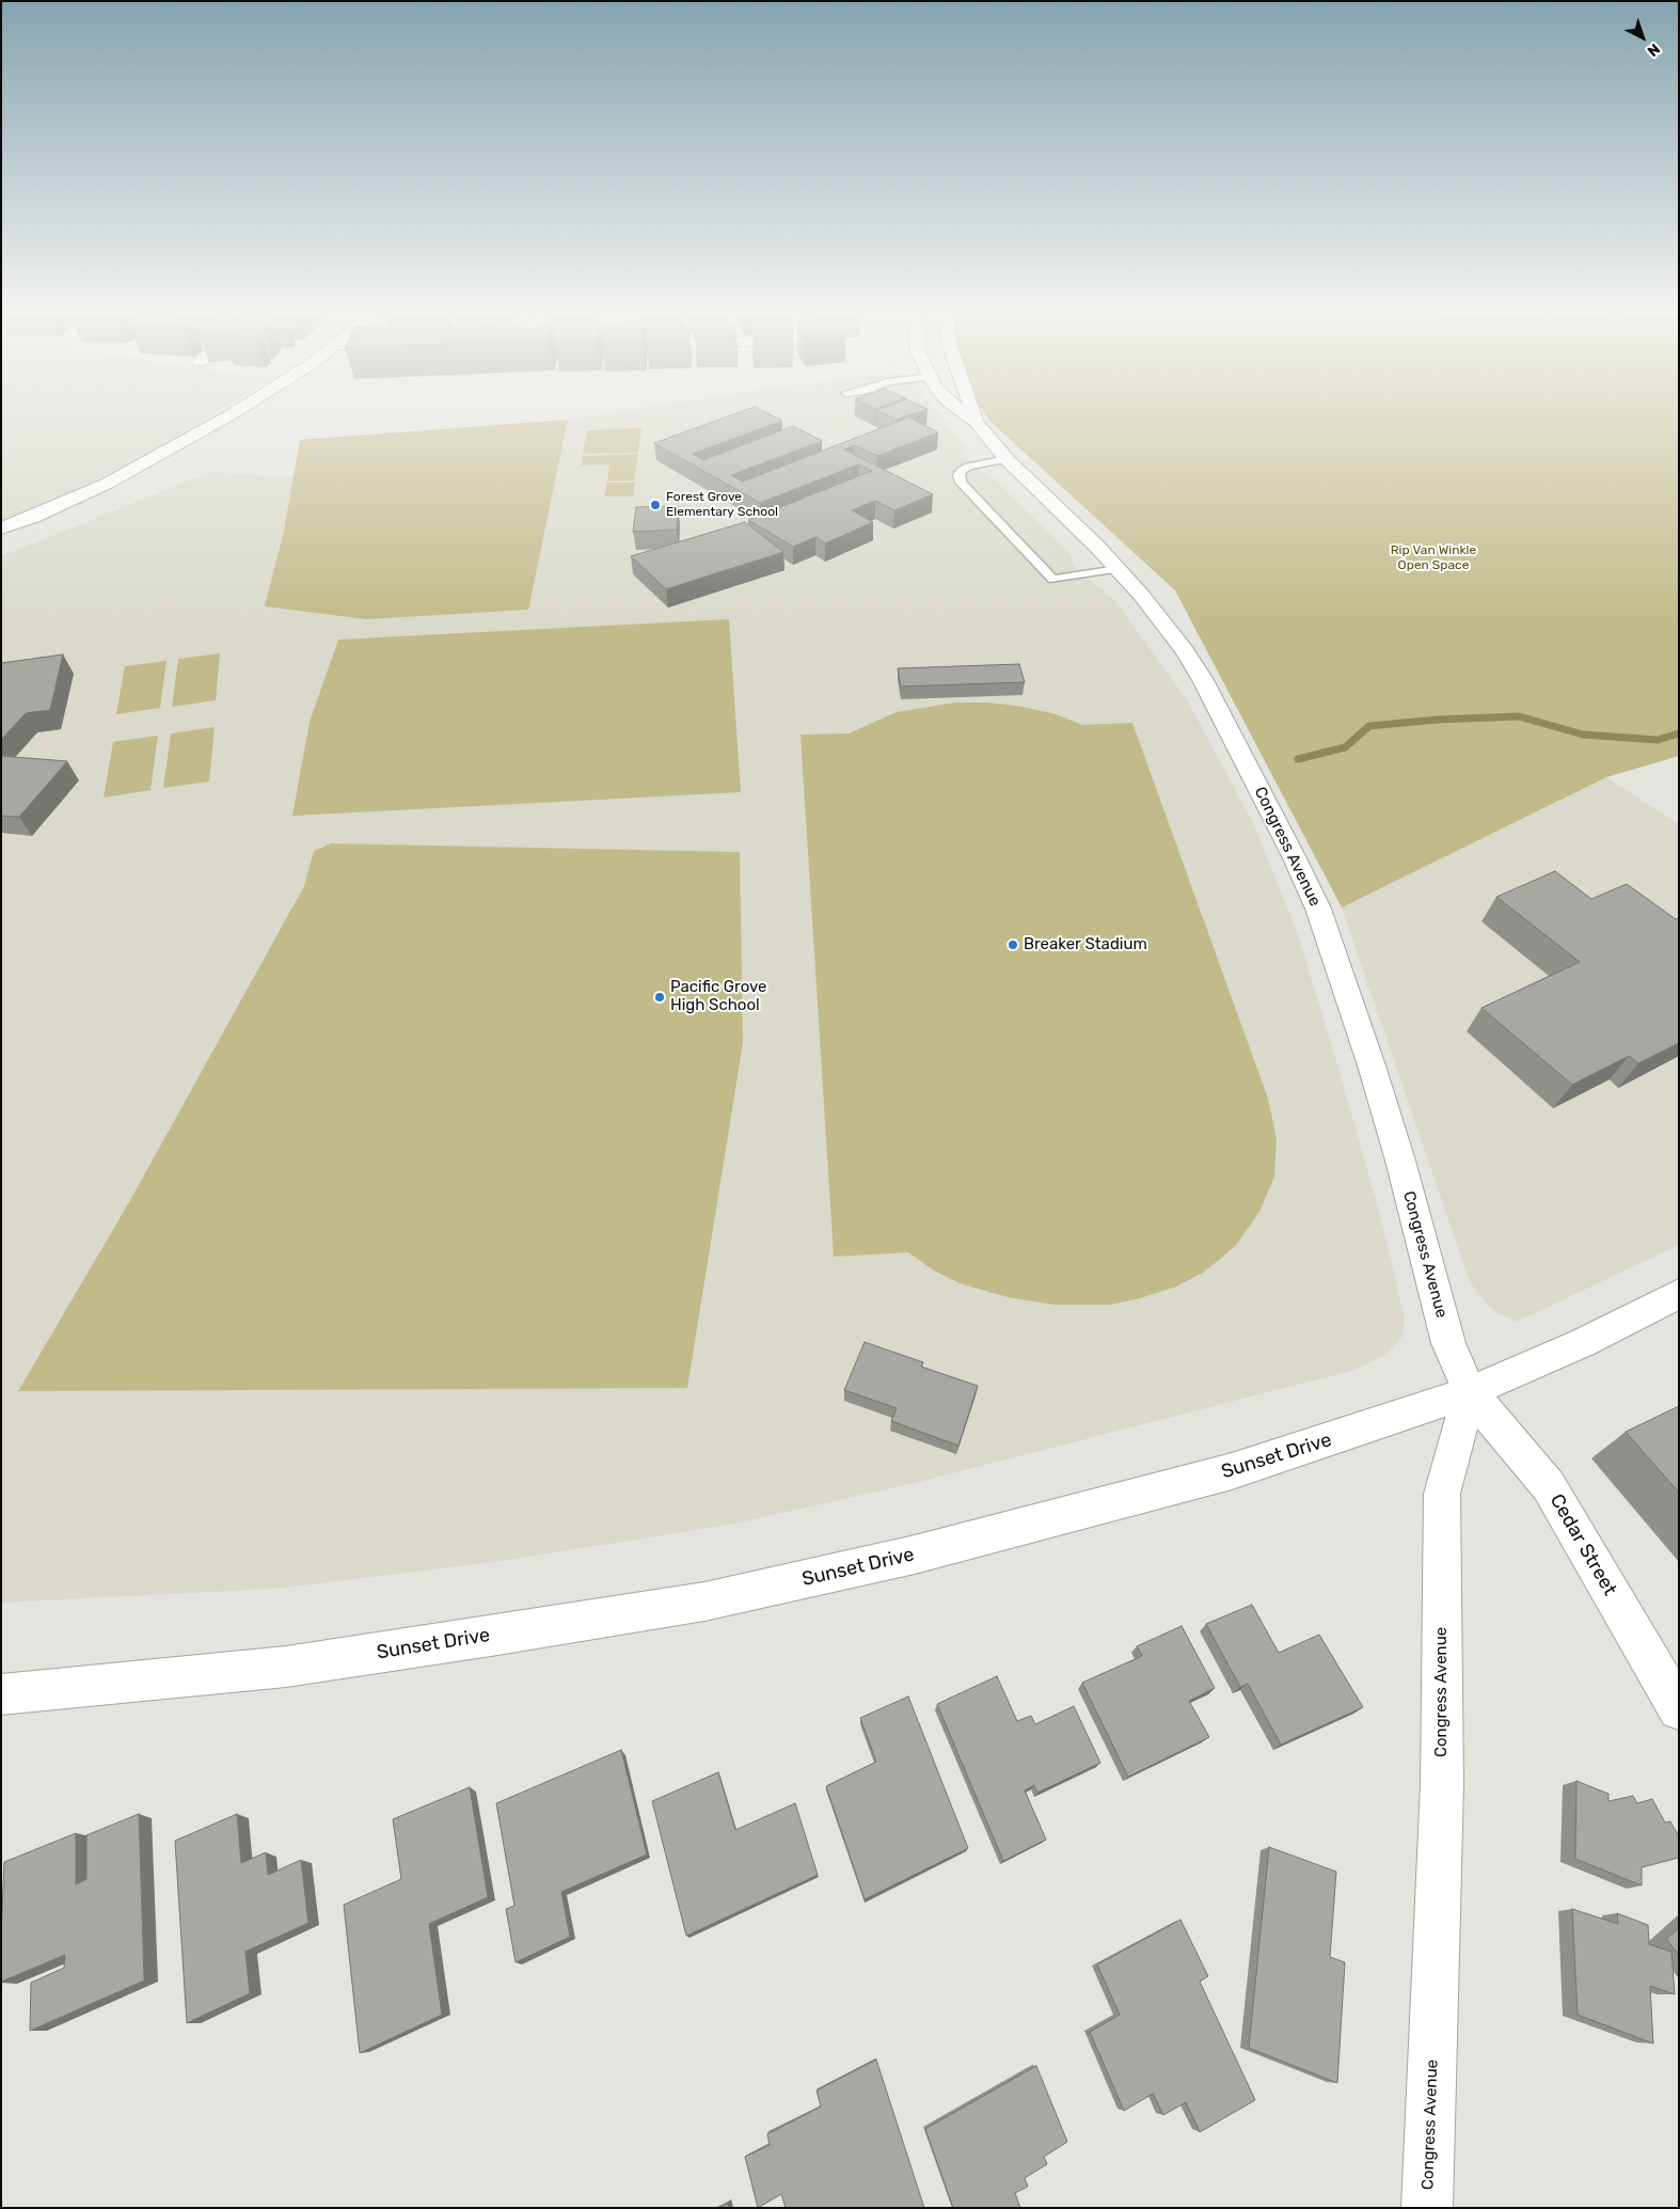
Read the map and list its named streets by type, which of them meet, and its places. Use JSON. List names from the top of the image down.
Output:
{
  "streets": {
    "street": ["Congress Avenue", "Sunset Drive", "Cedar Street"]
  },
  "crossings": [
    ["Congress Avenue", "Sunset Drive"],
    ["Congress Avenue", "Cedar Street"],
    ["Sunset Drive", "Cedar Street"]
  ],
  "parks": ["Rip Van Winkle Open Space"],
  "places": ["Forest Grove Elementary School", "Breaker Stadium", "Pacific Grove High School"],
  "north": "bottom right"
}
